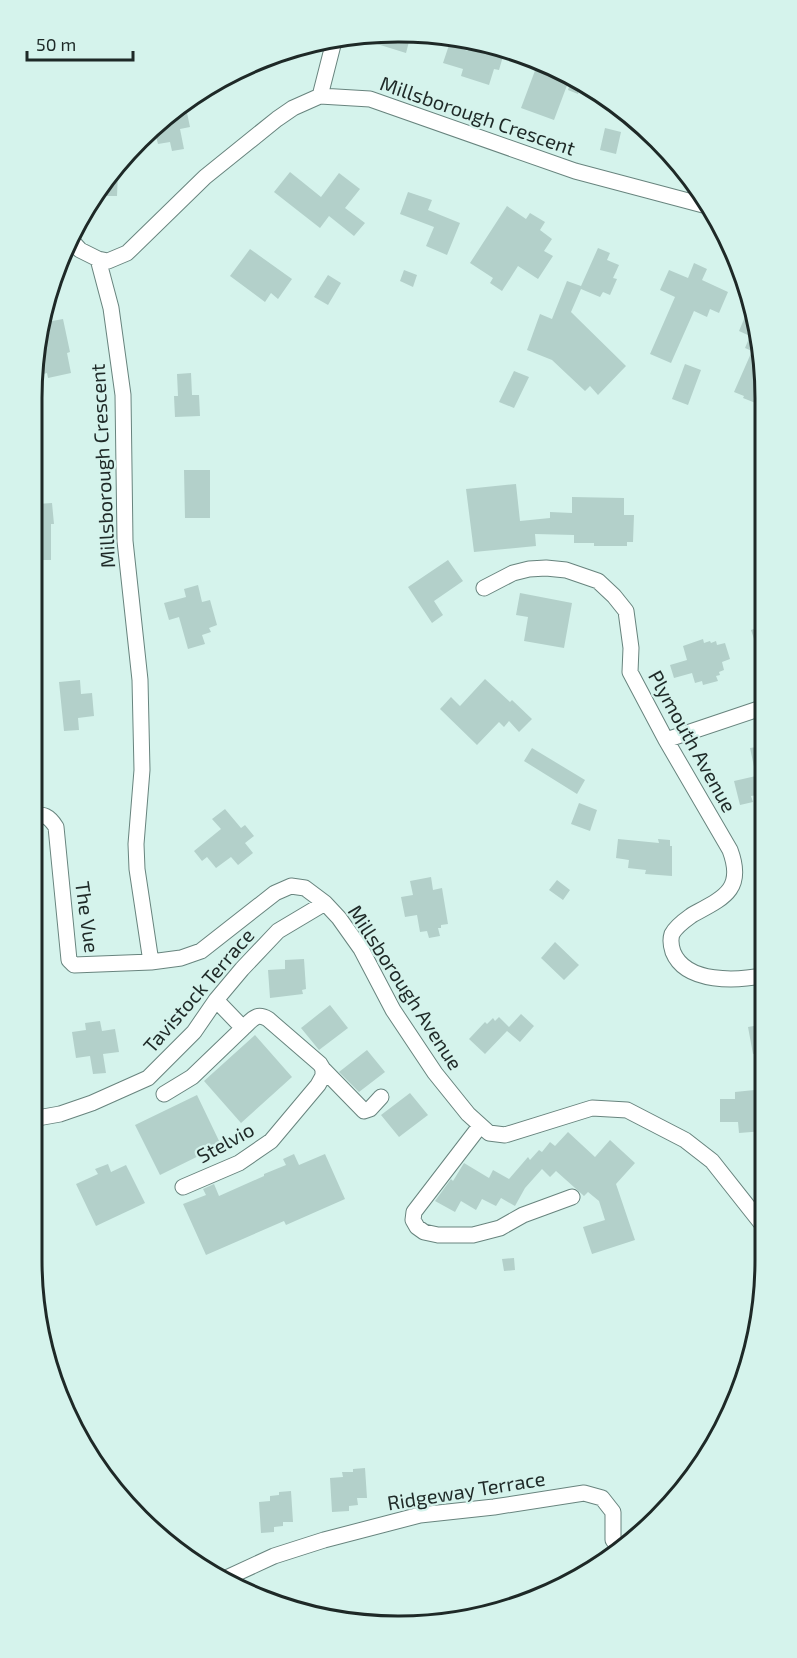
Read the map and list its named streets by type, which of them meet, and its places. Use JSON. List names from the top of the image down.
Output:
{
  "streets": {
    "street": [
      "Millsborough Crescent",
      "Plymouth Avenue",
      "The Vue",
      "Millsborough Avenue",
      "Tavistock Terrace",
      "Stelvio",
      "Ridgeway Terrace"
    ]
  },
  "crossings": [
    ["Millsborough Crescent", "The Vue"],
    ["Millsborough Crescent", "Millsborough Avenue"],
    ["The Vue", "Millsborough Avenue"],
    ["Millsborough Avenue", "Tavistock Terrace"]
  ],
  "scale_bar": "50 m"
}
